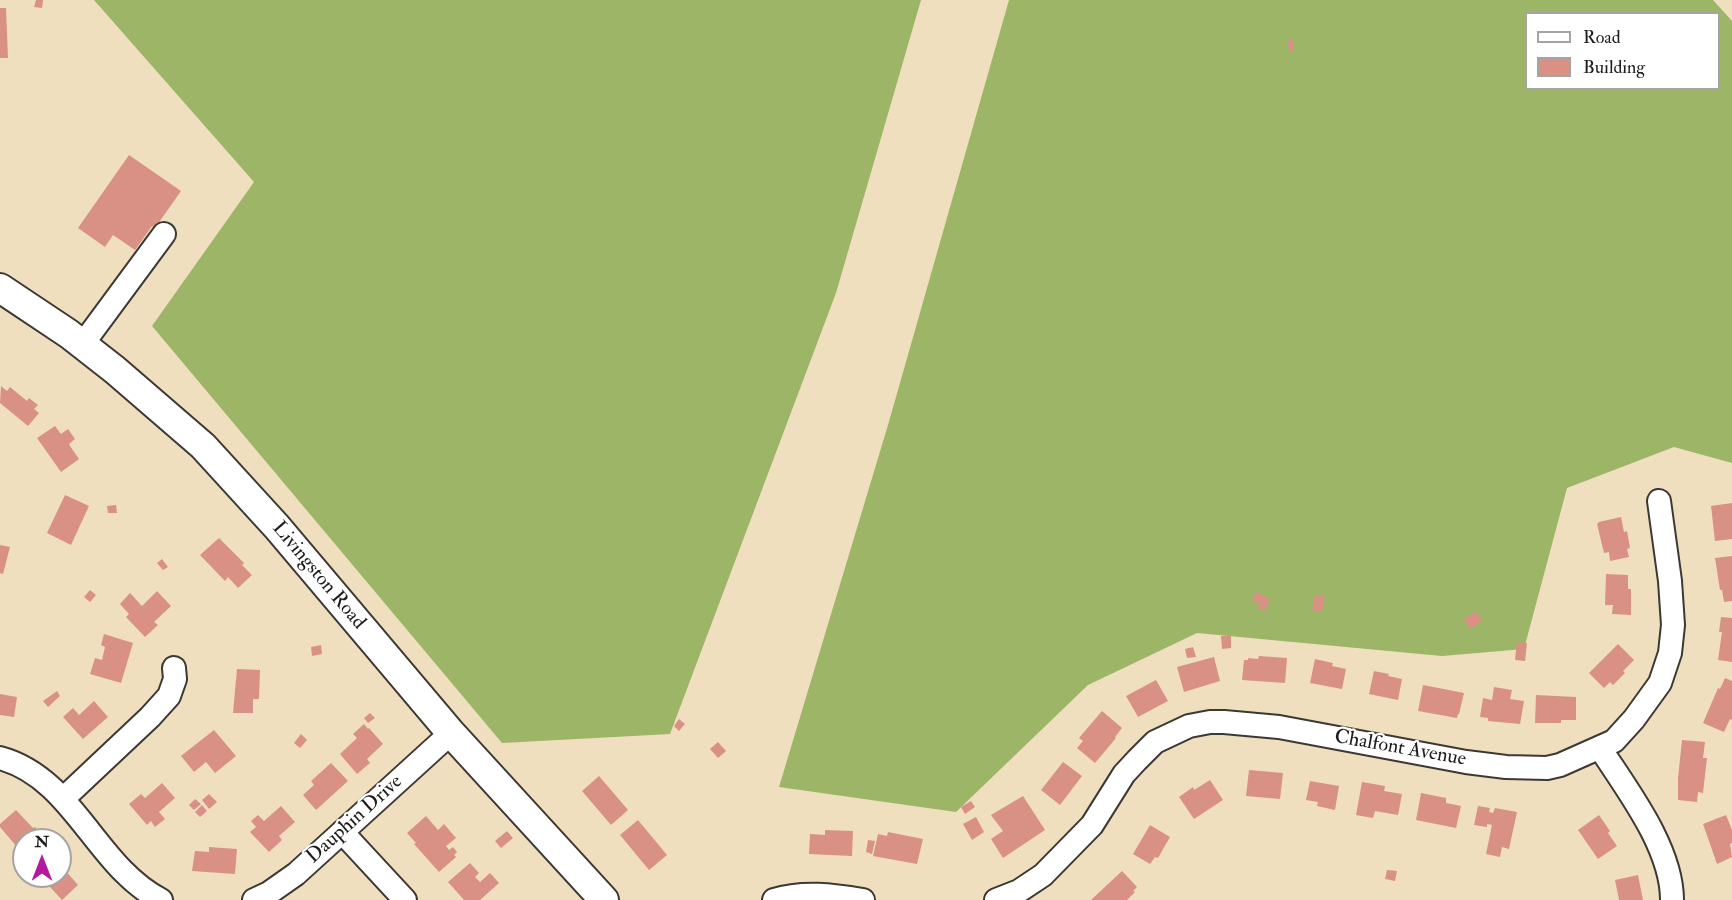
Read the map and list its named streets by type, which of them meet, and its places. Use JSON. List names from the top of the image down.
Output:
{
  "streets": {
    "main road": ["Livingston Road"],
    "street": ["Chalfont Avenue", "Dauphin Drive"]
  },
  "crossings": [
    ["Livingston Road", "Dauphin Drive"]
  ],
  "legend": ["Road", "Building"],
  "north": "top"
}
